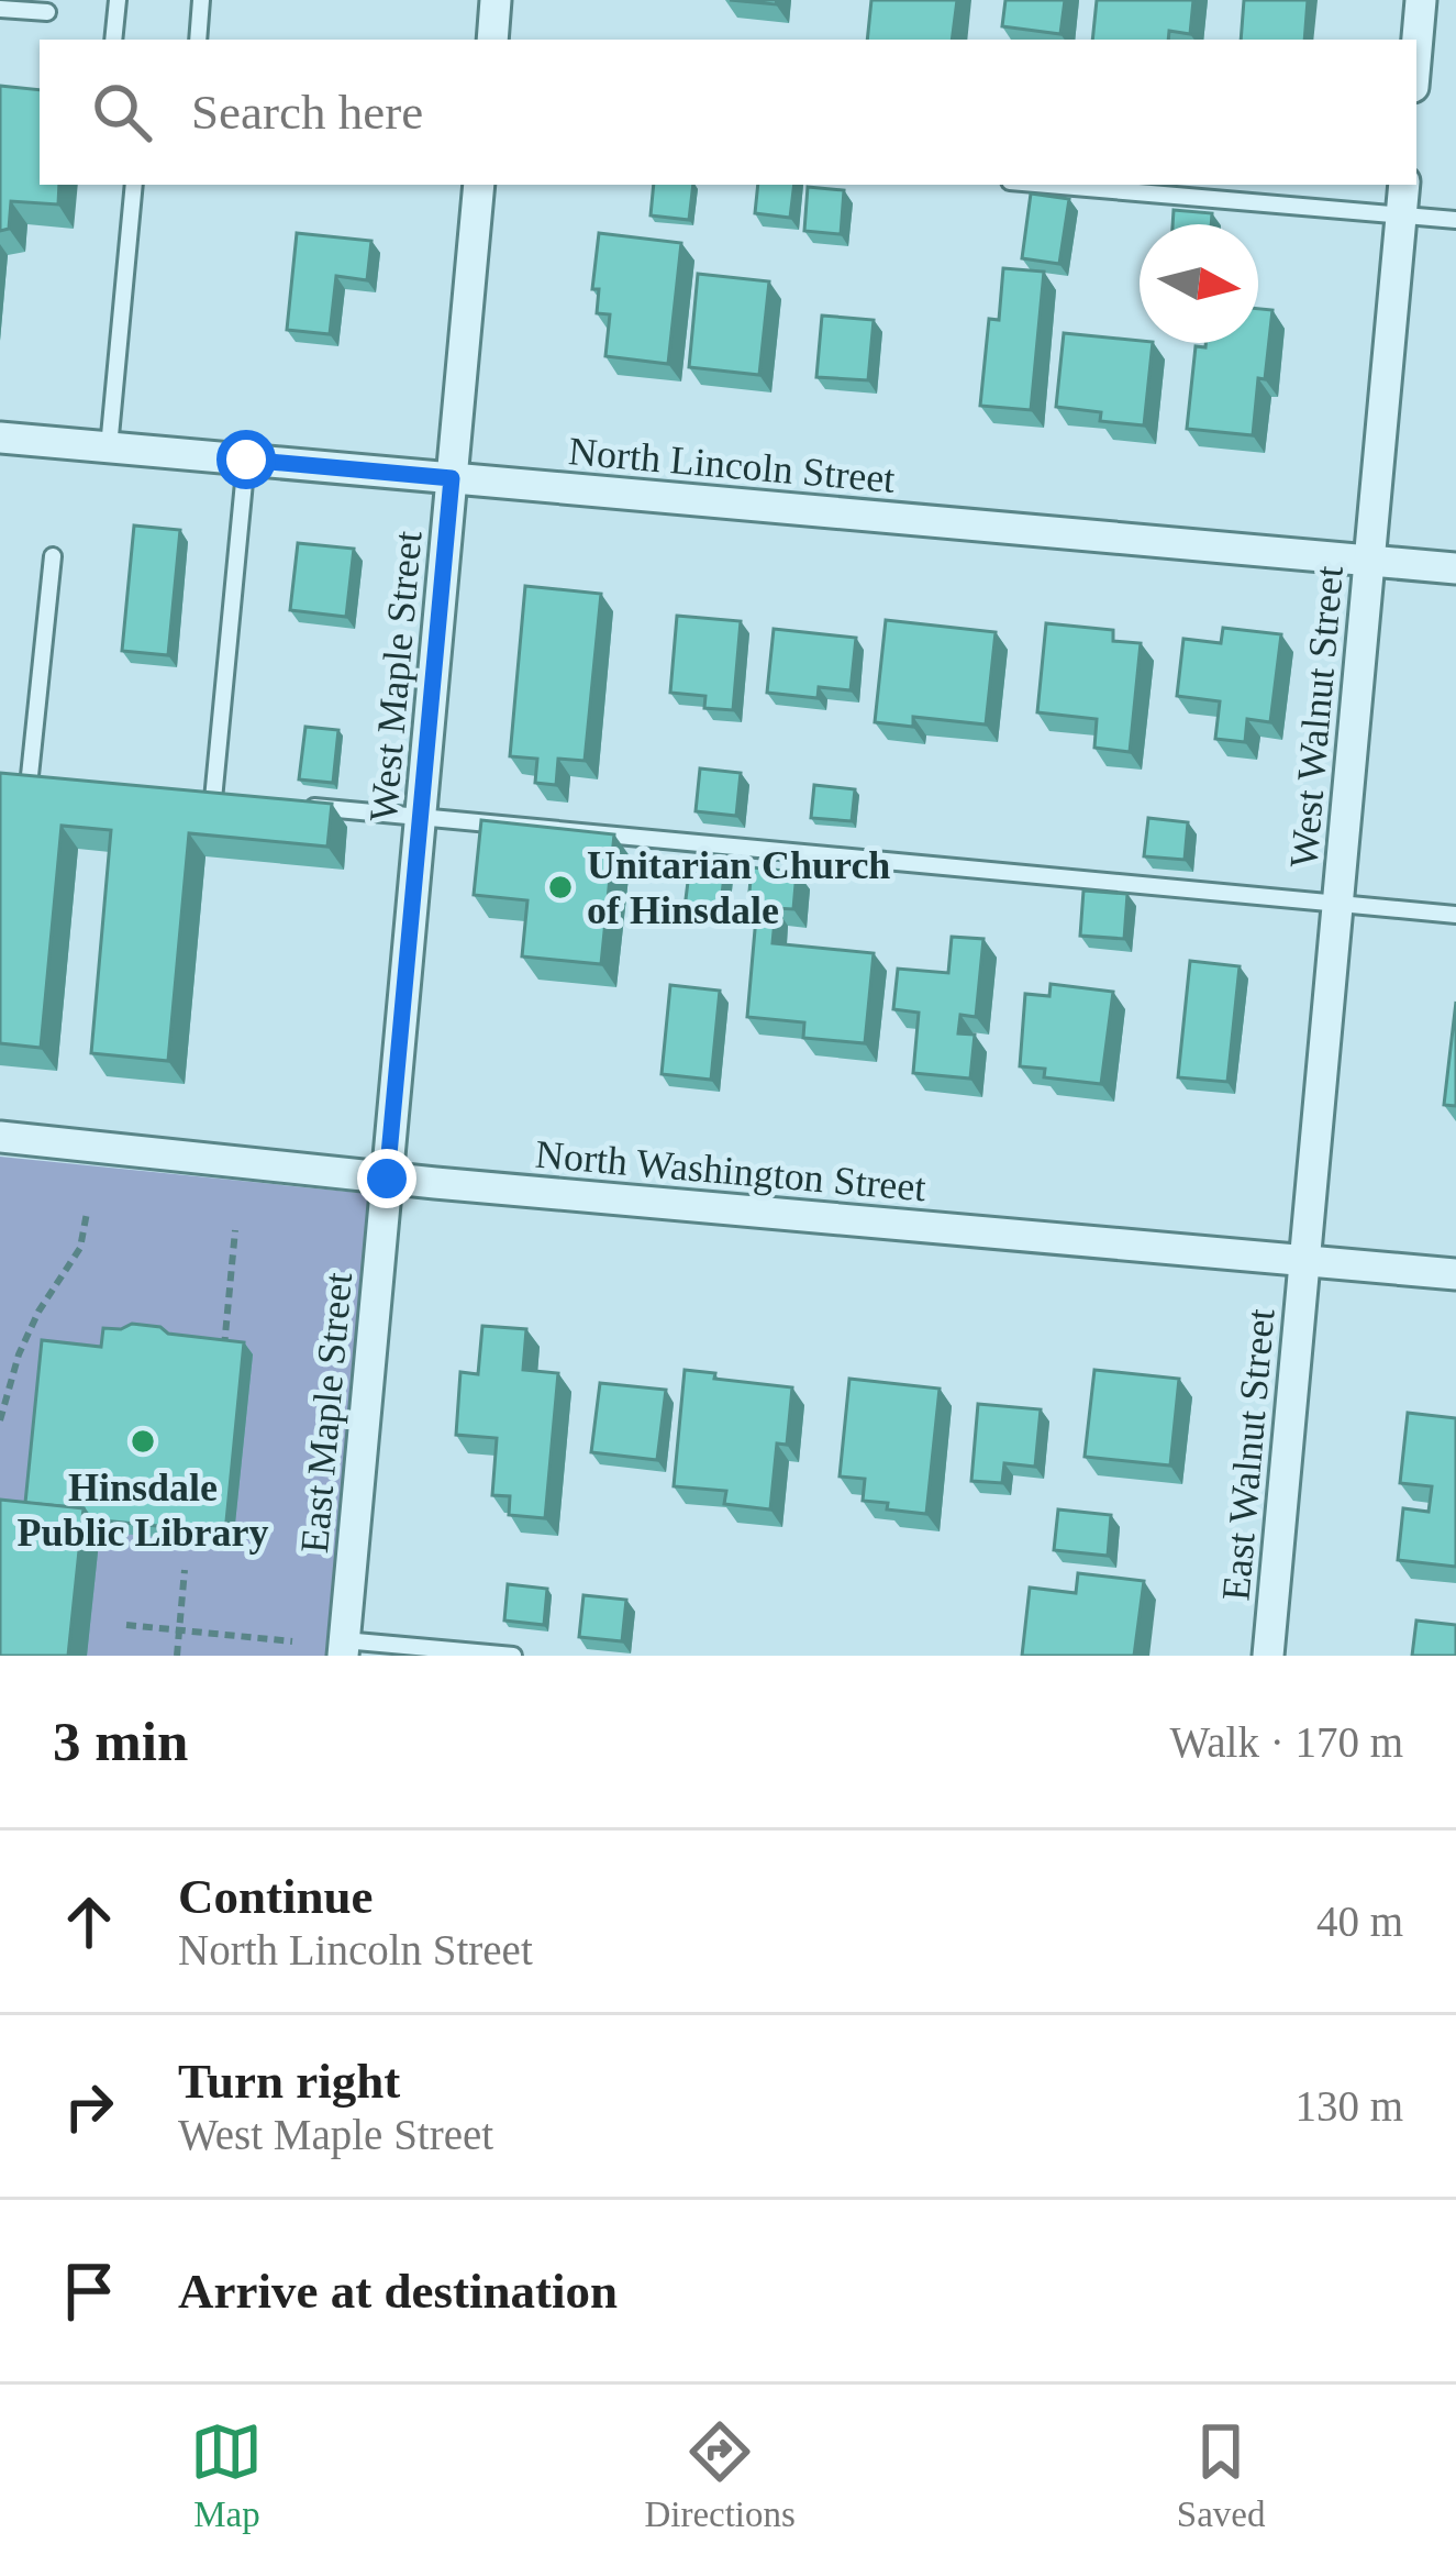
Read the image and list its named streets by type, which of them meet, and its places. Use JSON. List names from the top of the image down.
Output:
{
  "streets": {
    "street": [
      "North Lincoln Street",
      "West Maple Street",
      "West Walnut Street",
      "North Washington Street",
      "East Maple Street",
      "East Walnut Street"
    ]
  },
  "crossings": [
    ["North Lincoln Street", "West Maple Street"],
    ["North Lincoln Street", "West Walnut Street"],
    ["West Maple Street", "North Washington Street"],
    ["West Maple Street", "East Maple Street"],
    ["West Walnut Street", "North Washington Street"],
    ["West Walnut Street", "East Walnut Street"],
    ["North Washington Street", "East Maple Street"],
    ["North Washington Street", "East Walnut Street"]
  ],
  "places": ["Unitarian Church of Hinsdale", "Hinsdale Public Library"],
  "north": "right",
  "page": {
    "search": "Search here",
    "heading": ["3 min", "Walk · 170 m"],
    "list": [
      ["Continue", "North Lincoln Street", "40 m"],
      ["Turn right", "West Maple Street", "130 m"],
      "Arrive at destination"
    ],
    "nav": ["Map", "Directions", "Saved"]
  }
}
